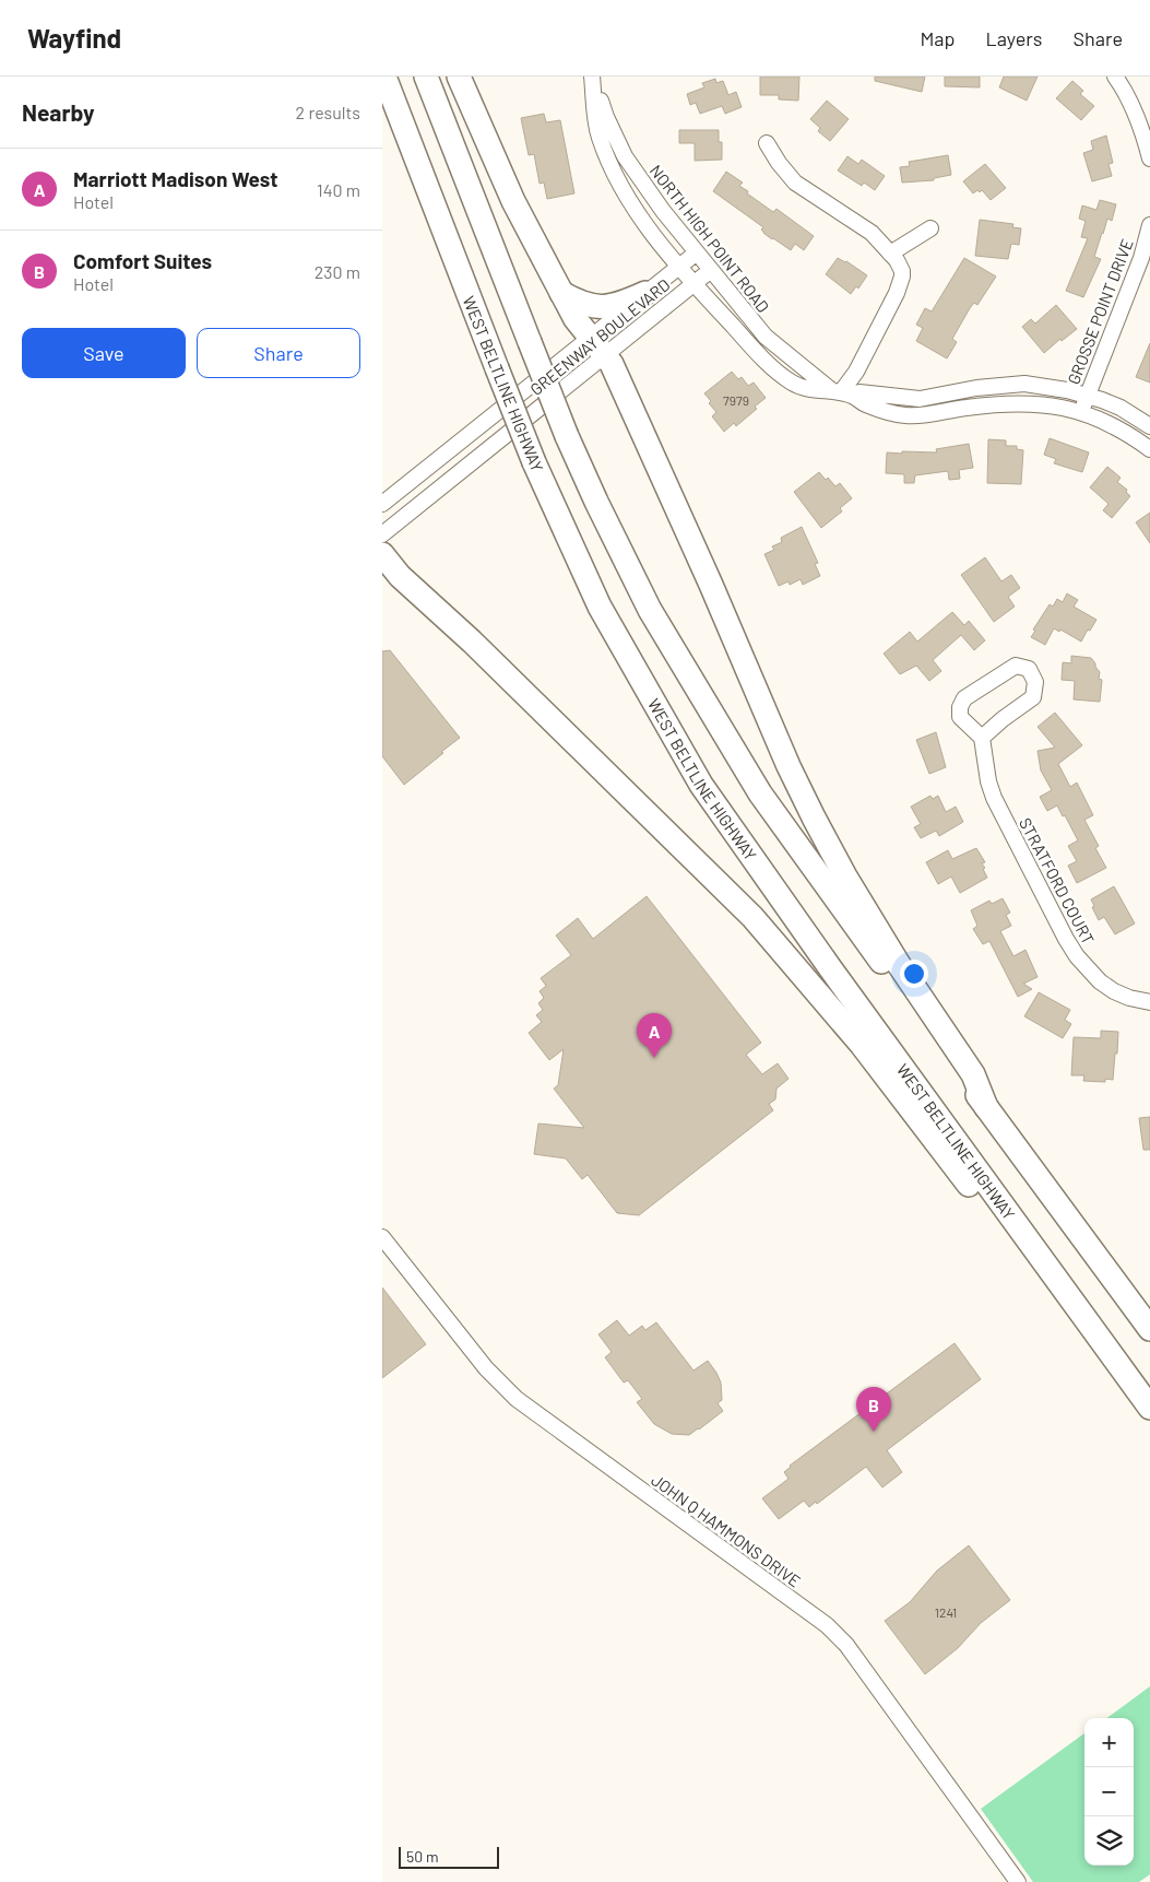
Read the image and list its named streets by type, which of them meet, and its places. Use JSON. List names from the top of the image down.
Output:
{
  "streets": {
    "highway": ["WEST BELTLINE HIGHWAY"],
    "street": [
      "NORTH HIGH POINT ROAD",
      "GROSSE POINT DRIVE",
      "GREENWAY BOULEVARD",
      "STRATFORD COURT",
      "JOHN Q HAMMONS DRIVE"
    ]
  },
  "crossings": [
    ["NORTH HIGH POINT ROAD", "GROSSE POINT DRIVE"],
    ["NORTH HIGH POINT ROAD", "GREENWAY BOULEVARD"]
  ],
  "house_numbers": ["7979", "1241"],
  "scale_bar": "50 m",
  "page": {
    "header": "Wayfind",
    "nav": ["Map", "Layers", "Share"],
    "heading": ["Nearby", "2 results"],
    "list": [
      {
        "mark": "A",
        "name": "Marriott Madison West",
        "note": "Hotel",
        "value": "140 m"
      },
      {
        "mark": "B",
        "name": "Comfort Suites",
        "note": "Hotel",
        "value": "230 m"
      }
    ],
    "buttons": ["Save", "Share"],
    "pins": ["A", "B"],
    "map_buttons": ["+", "−"],
    "scale": "50 m"
  }
}
